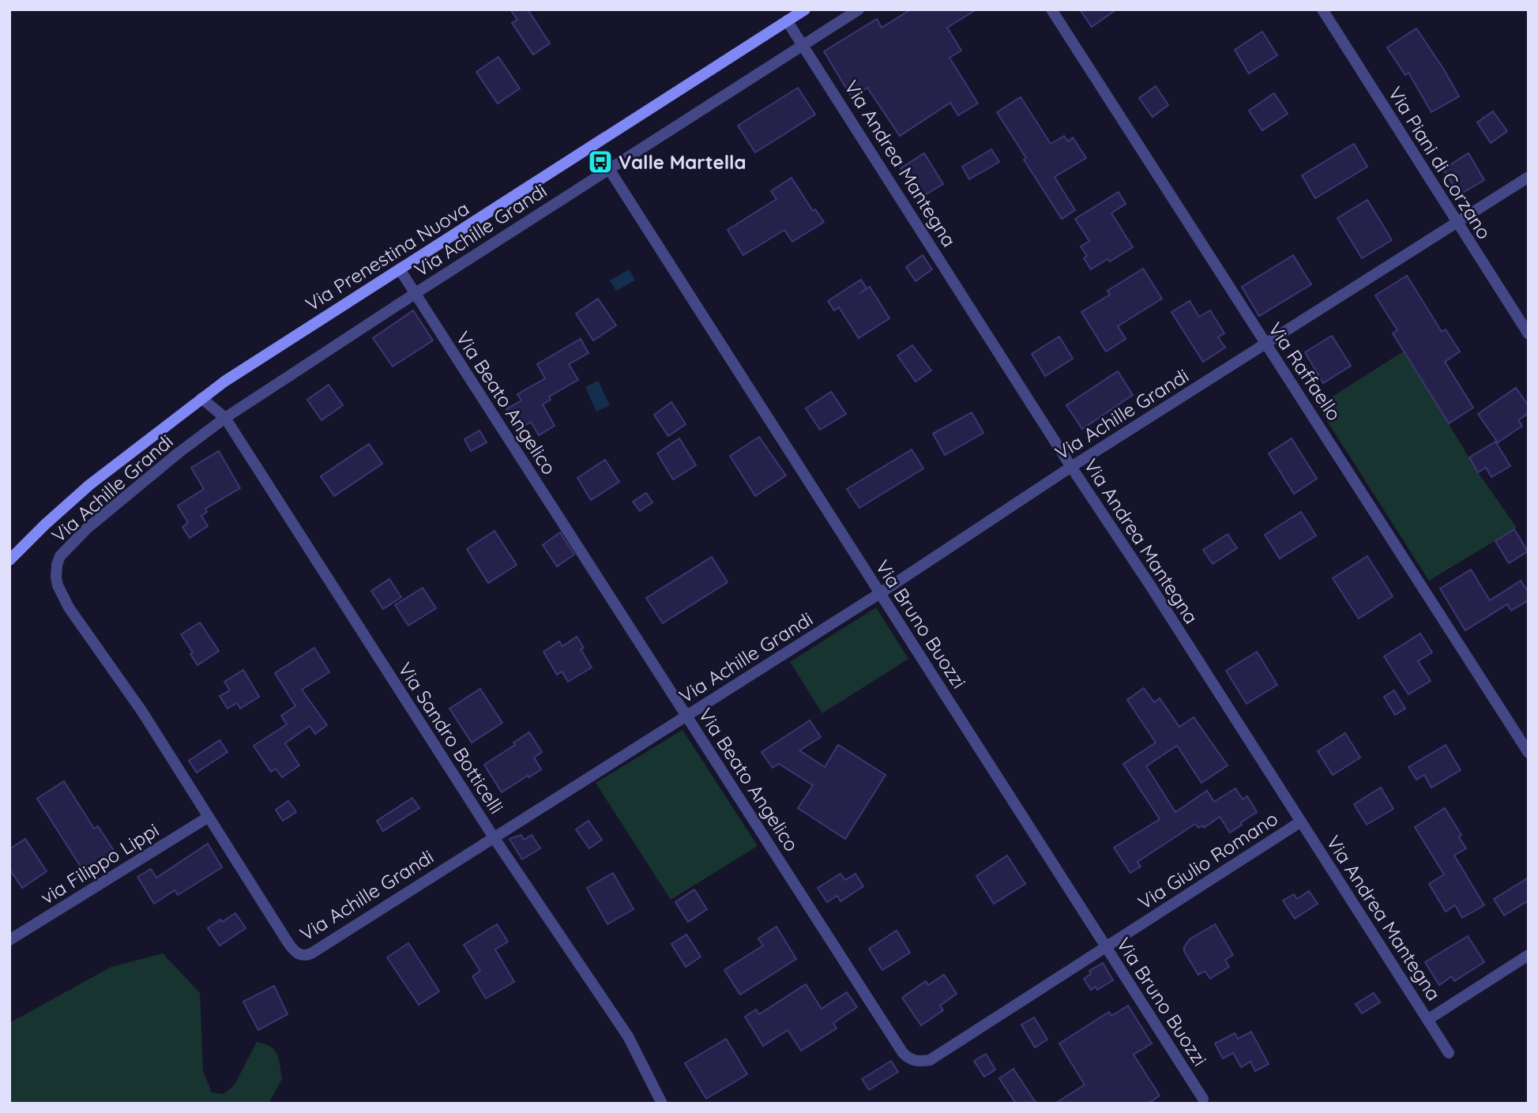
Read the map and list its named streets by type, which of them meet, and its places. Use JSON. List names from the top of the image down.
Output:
{
  "streets": {
    "main road": ["Via Prenestina Nuova"],
    "street": [
      "Via Piani di Corzano",
      "Via Andrea Mantegna",
      "Via Achille Grandi",
      "Via Raffaello",
      "Via Beato Angelico",
      "Via Bruno Buozzi",
      "Via Sandro Botticelli",
      "Via Giulio Romano",
      "via Filippo Lippi"
    ]
  },
  "crossings": [
    ["Via Piani di Corzano", "Via Achille Grandi"],
    ["Via Andrea Mantegna", "Via Achille Grandi"],
    ["Via Andrea Mantegna", "Via Prenestina Nuova"],
    ["Via Andrea Mantegna", "Via Giulio Romano"],
    ["Via Achille Grandi", "Via Raffaello"],
    ["Via Achille Grandi", "Via Beato Angelico"],
    ["Via Achille Grandi", "Via Bruno Buozzi"],
    ["Via Achille Grandi", "Via Sandro Botticelli"],
    ["Via Achille Grandi", "via Filippo Lippi"],
    ["Via Prenestina Nuova", "Via Beato Angelico"],
    ["Via Prenestina Nuova", "Via Sandro Botticelli"],
    ["Via Beato Angelico", "Via Bruno Buozzi"],
    ["Via Beato Angelico", "Via Giulio Romano"],
    ["Via Bruno Buozzi", "Via Giulio Romano"]
  ],
  "places": {
    "bus stop": ["Valle Martella"]
  }
}
